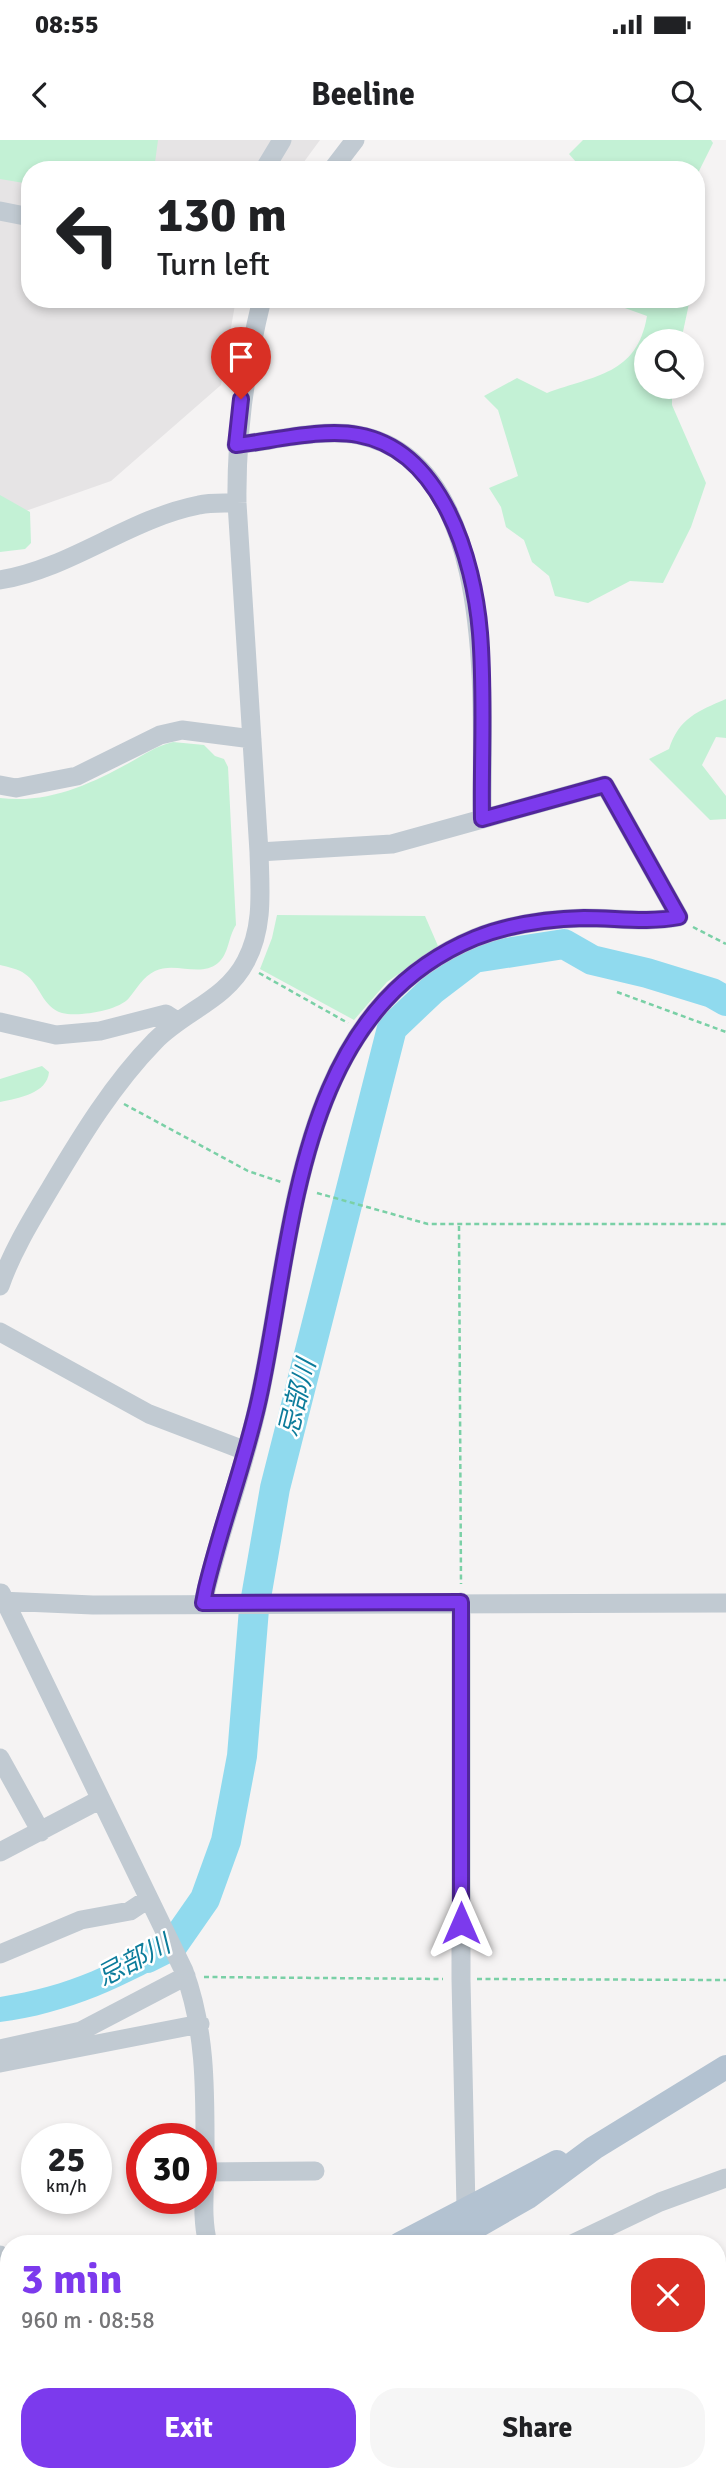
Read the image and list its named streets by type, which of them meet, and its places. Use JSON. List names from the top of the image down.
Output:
{
  "water": ["忌部川"],
  "page": {
    "status": "08:55",
    "header": "Beeline",
    "turn": ["130 m", "Turn left"],
    "speed": "25 km/h",
    "limit": "30",
    "heading": ["3 min", "960 m · 08:58"],
    "buttons": ["Exit", "Share"]
  }
}
